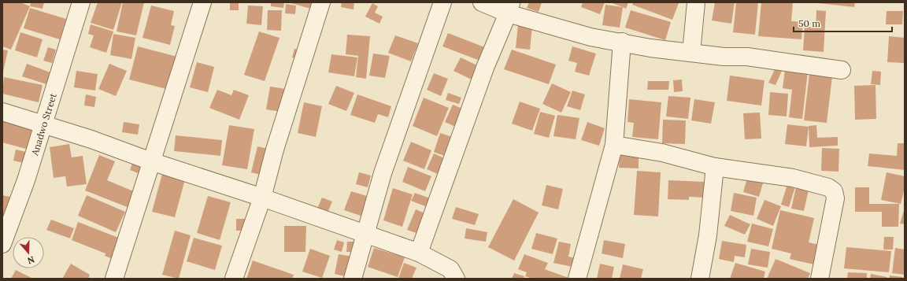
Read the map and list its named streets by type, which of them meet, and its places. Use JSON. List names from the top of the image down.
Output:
{
  "streets": {
    "street": ["Anadwo Street"]
  },
  "scale_bar": "50 m",
  "north": "bottom"
}
